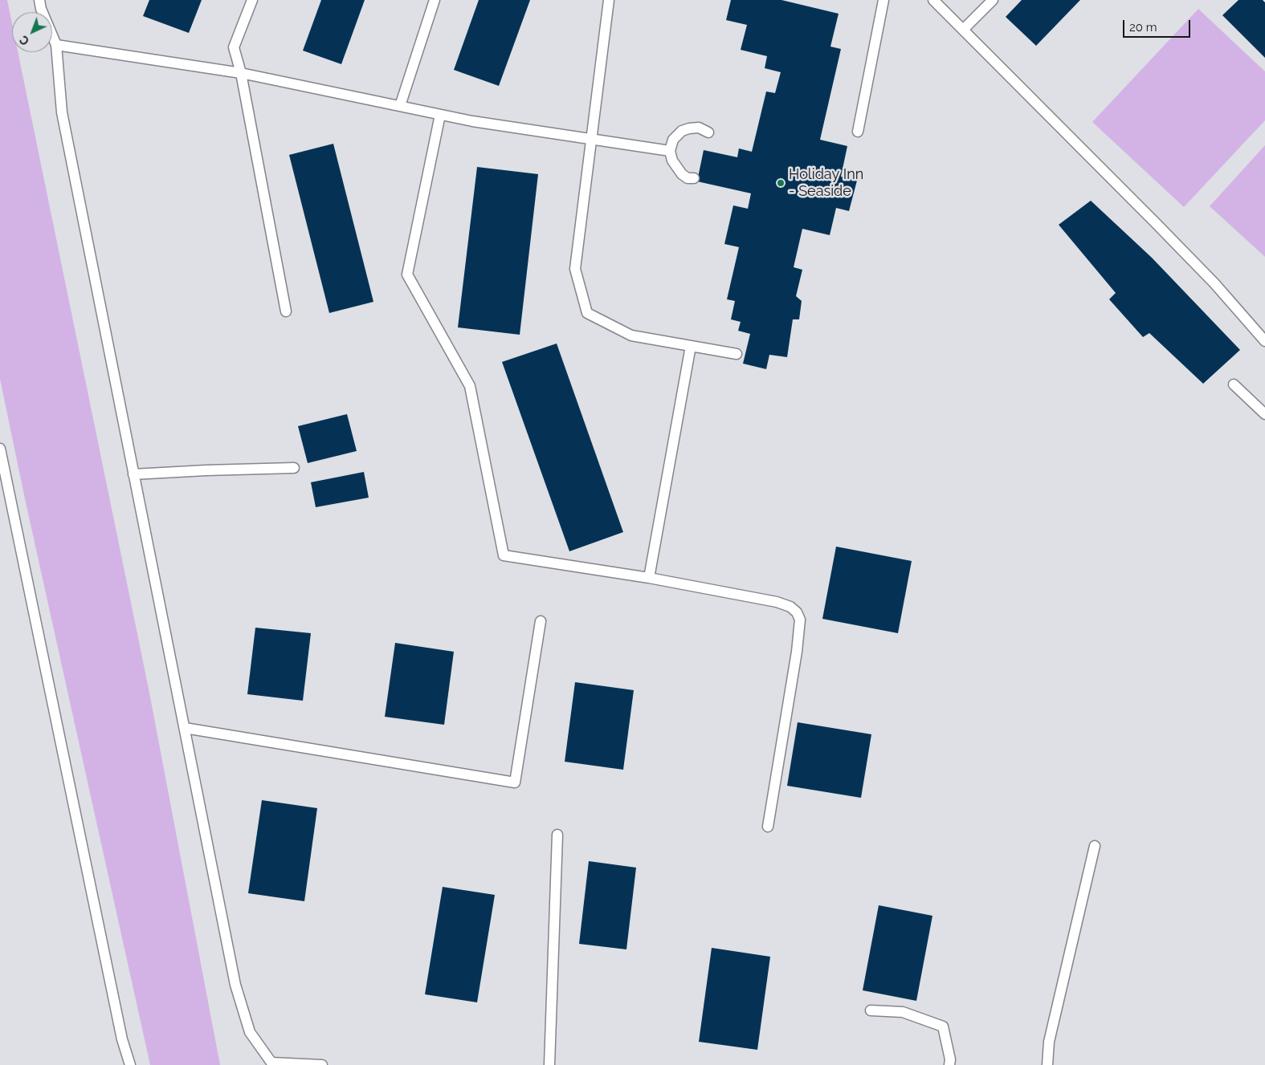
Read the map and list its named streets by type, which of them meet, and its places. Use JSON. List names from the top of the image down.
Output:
{
  "places": ["Holiday Inn - Seaside"],
  "scale_bar": "20 m",
  "north": "bottom left"
}
